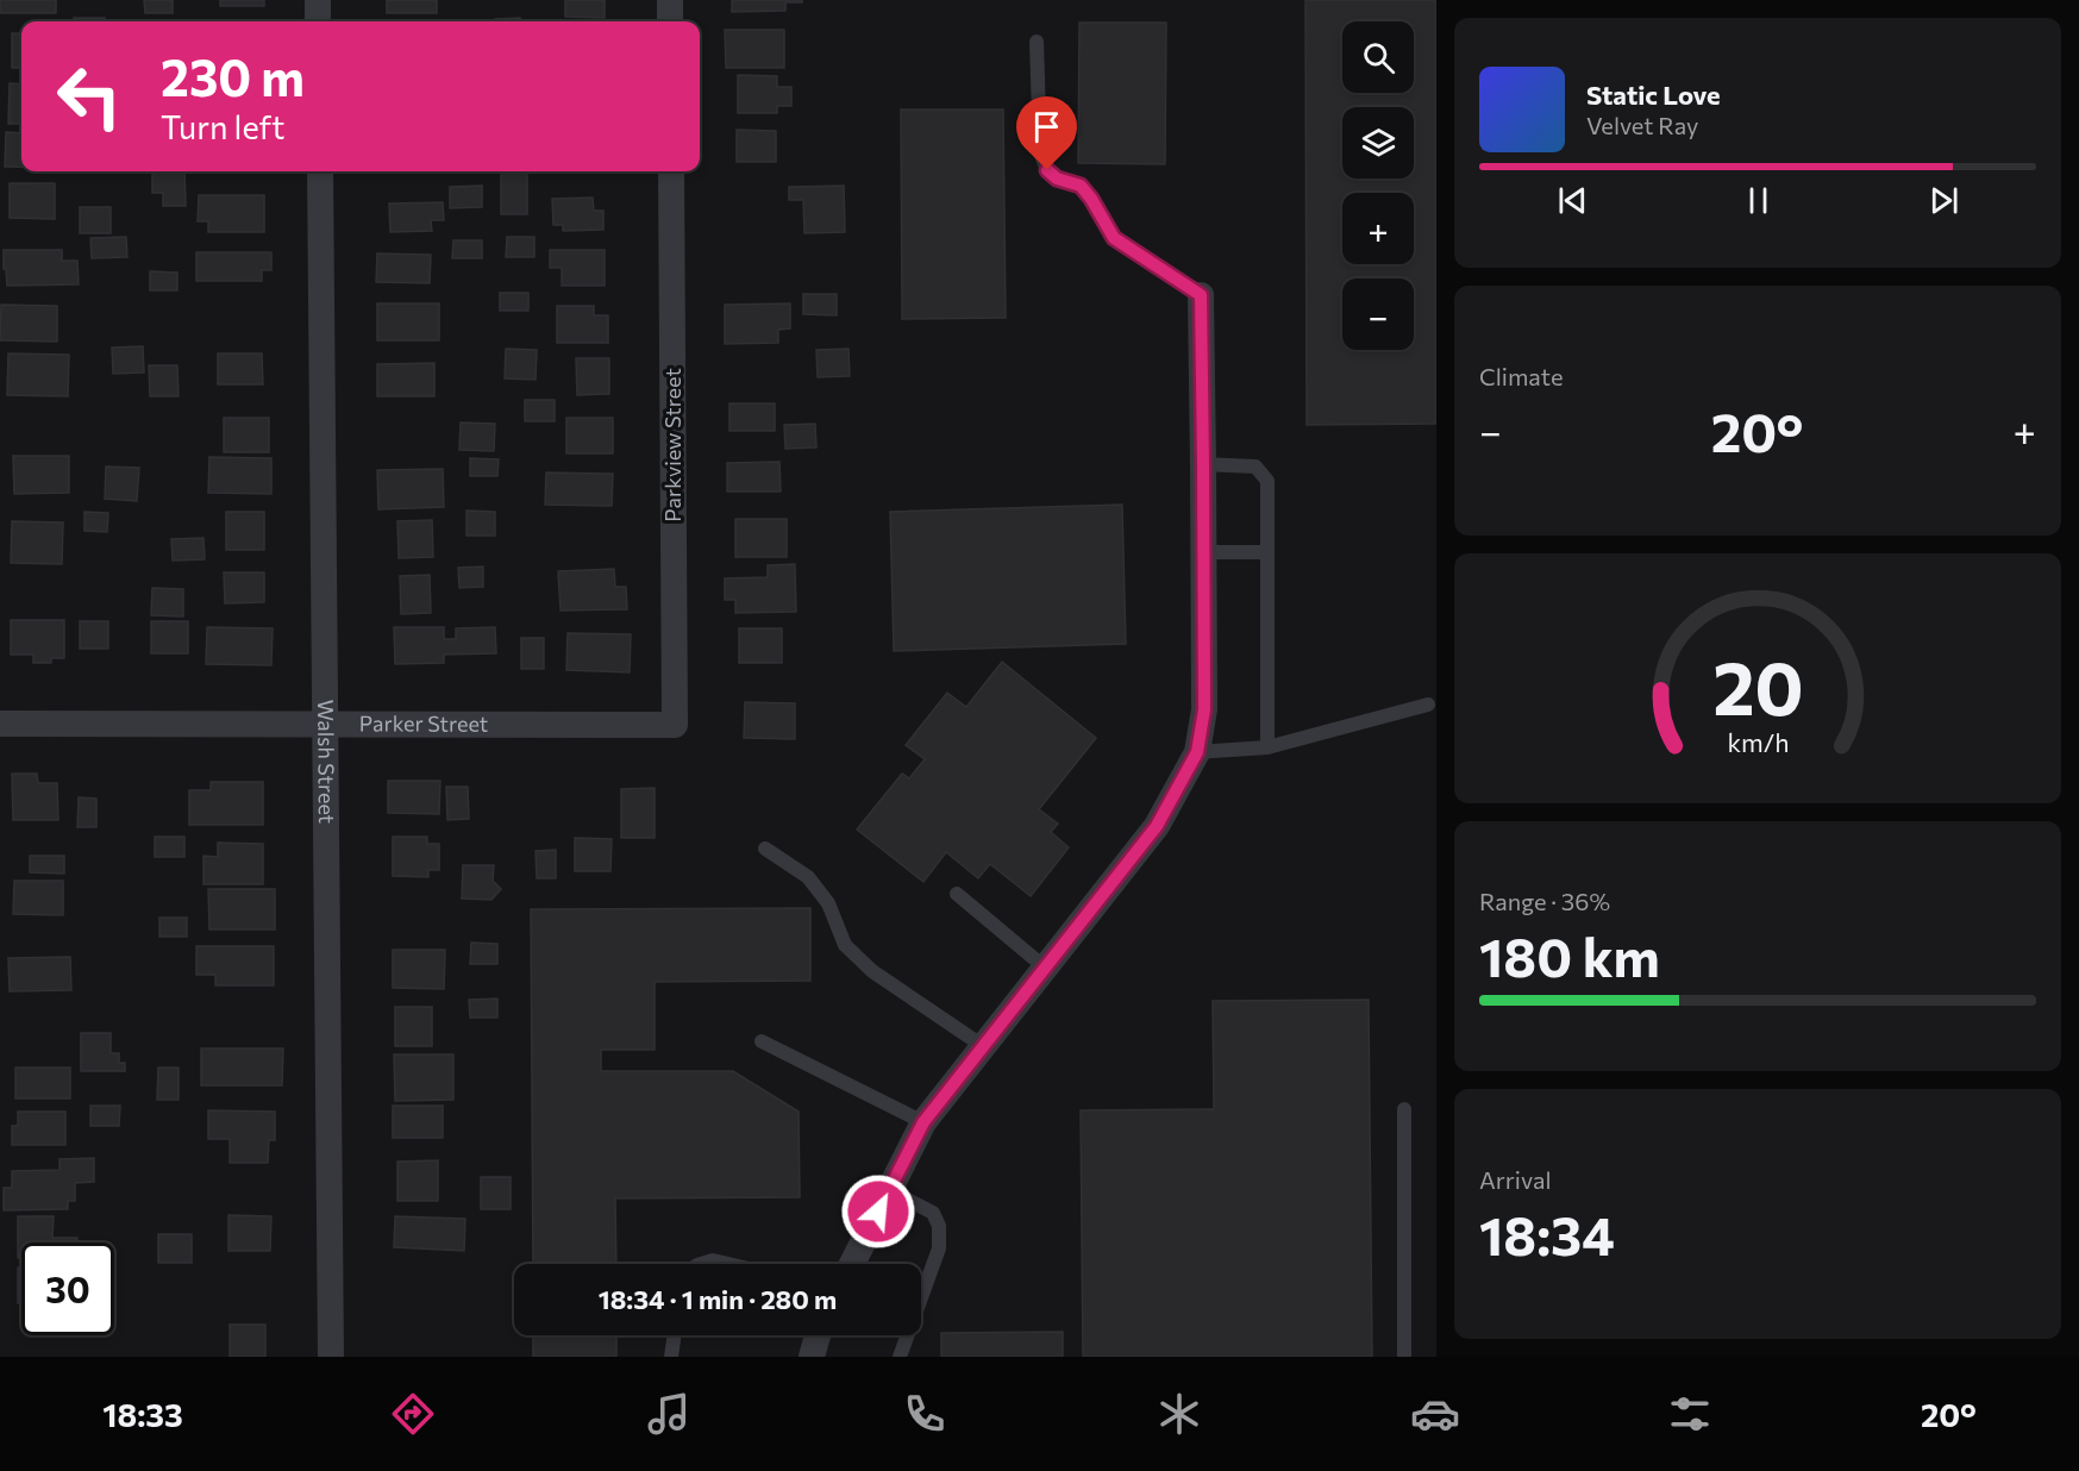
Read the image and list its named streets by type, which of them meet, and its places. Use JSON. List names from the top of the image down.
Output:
{
  "streets": {
    "street": ["Parkview Street", "Parker Street", "Walsh Street"]
  },
  "crossings": [
    ["Parkview Street", "Parker Street"],
    ["Parker Street", "Walsh Street"]
  ],
  "page": {
    "map_buttons": ["+", "−"],
    "turn": ["230 m", "Turn left"],
    "song": ["Static Love", "Velvet Ray"],
    "tile": [
      "Climate",
      ["Range · 36%", "180 km"],
      ["Arrival", "18:34"]
    ],
    "heat": ["−", "20°", "+"],
    "limit": "30",
    "trip": "18:34 · 1 min · 280 m",
    "tabs": ["18:33", "20°"],
    "gauge": ["20", "km/h"]
  }
}
